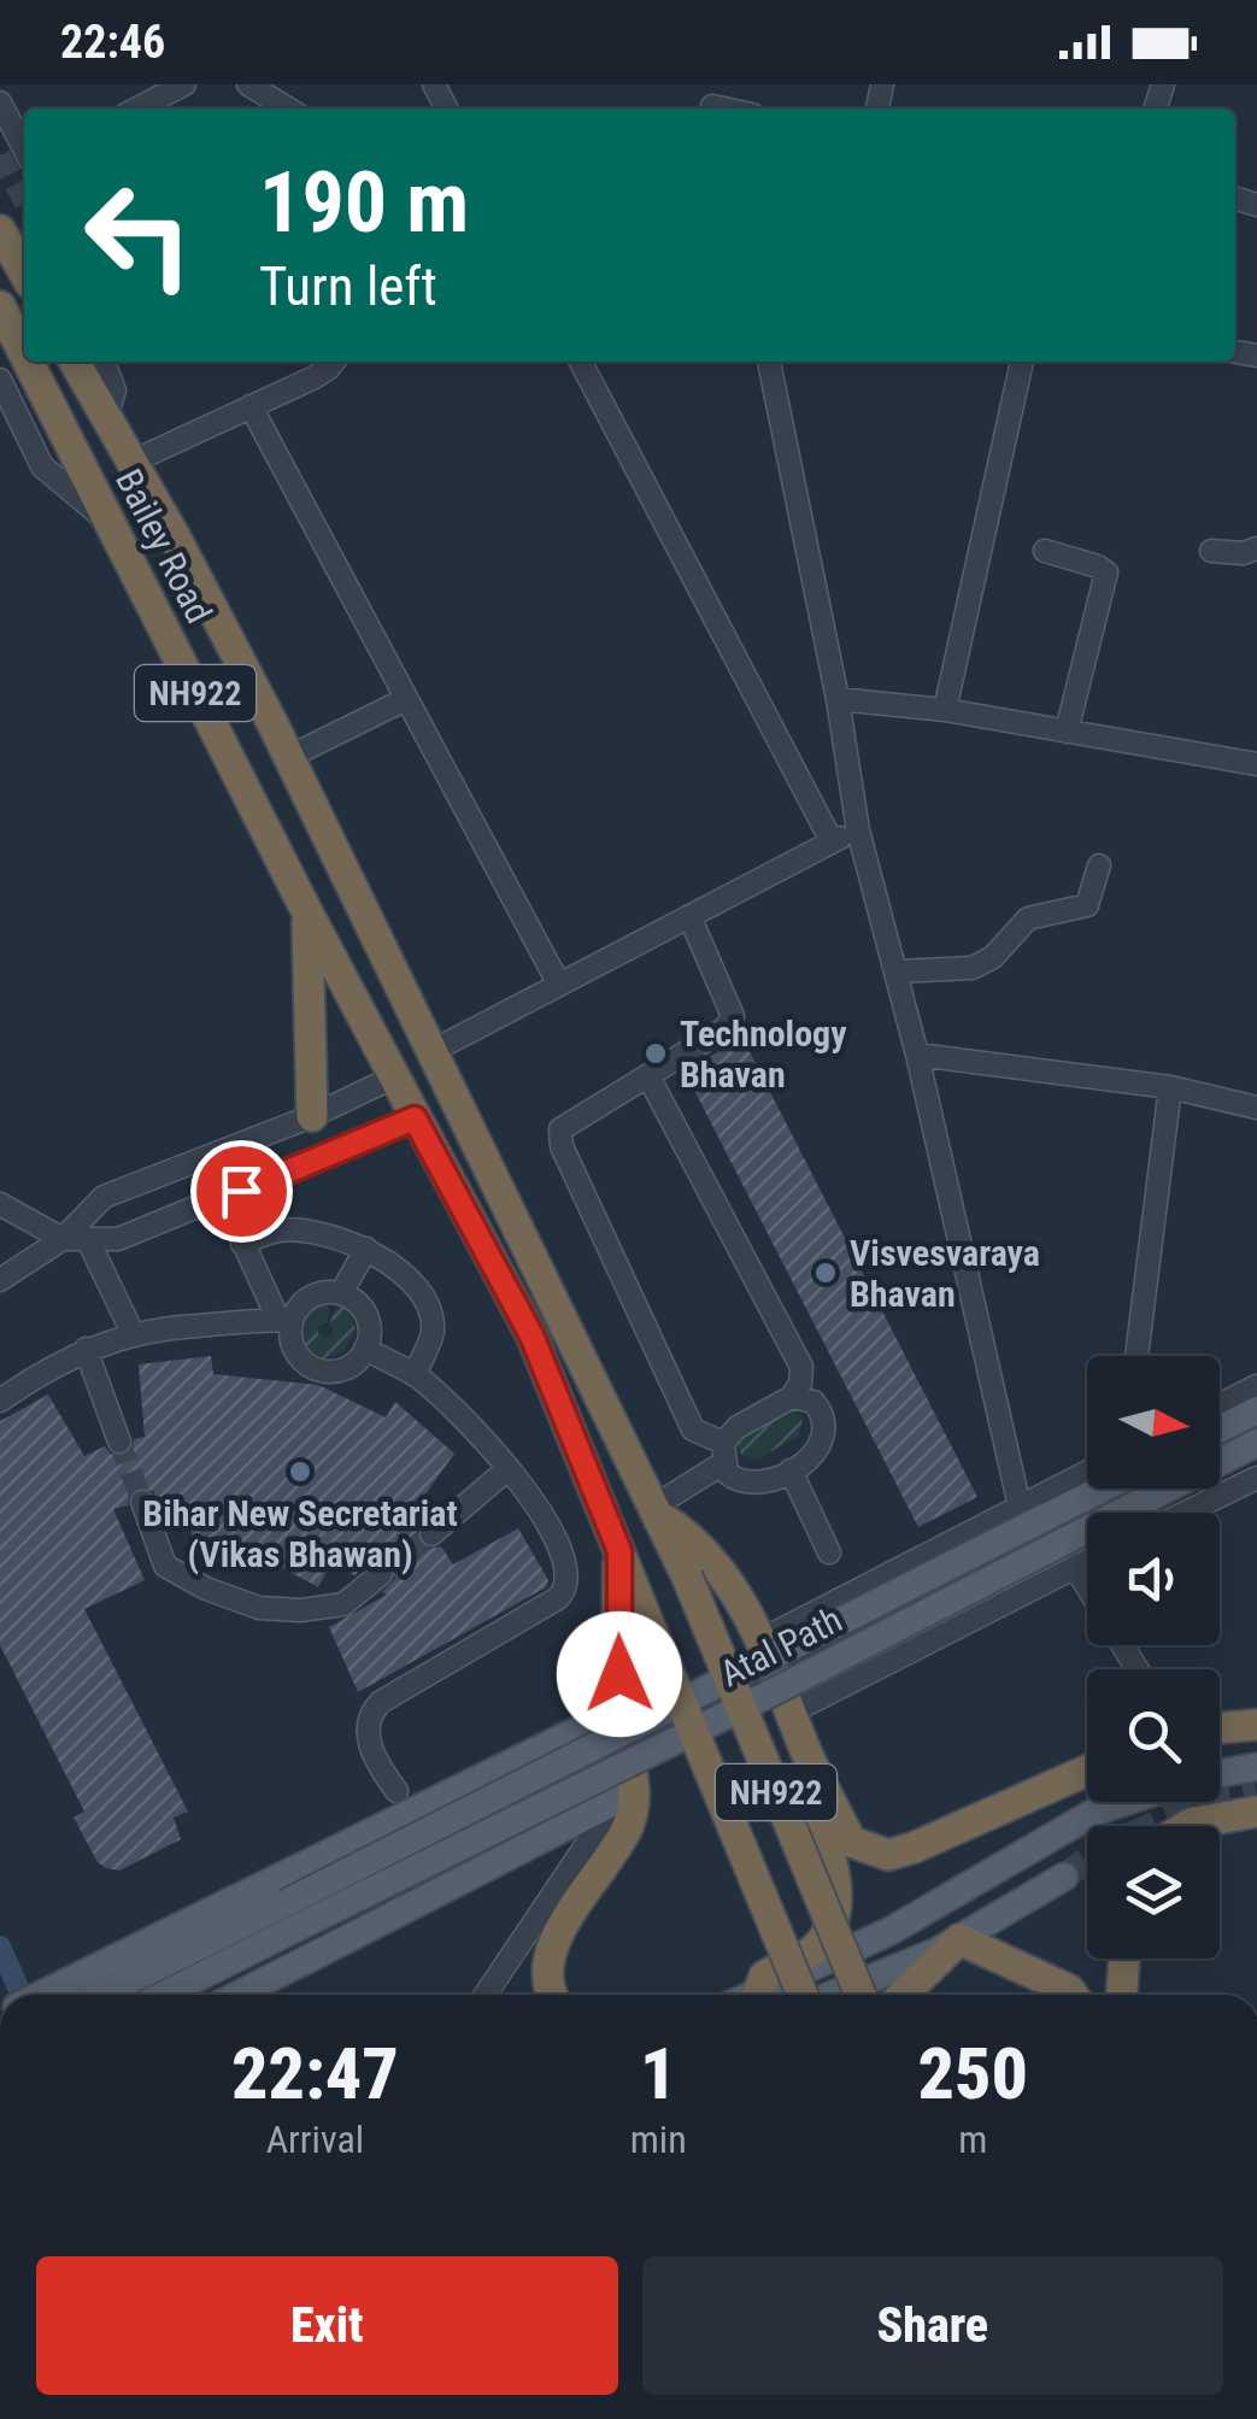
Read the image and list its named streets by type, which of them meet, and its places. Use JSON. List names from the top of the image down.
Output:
{
  "streets": {
    "highway": ["Bailey Road", "NH922"],
    "main road": ["Atal Path"]
  },
  "crossings": [
    ["Bailey Road", "NH922"]
  ],
  "places": ["Technology Bhavan", "Visvesvaraya Bhavan", "Bihar New Secretariat (Vikas Bhawan)"],
  "north": "right",
  "page": {
    "status": "22:46",
    "turn": ["190 m", "Turn left"],
    "eta": [
      "22:47",
      "Arrival",
      "1",
      "min",
      "250",
      "m"
    ],
    "buttons": ["Exit", "Share"]
  }
}
